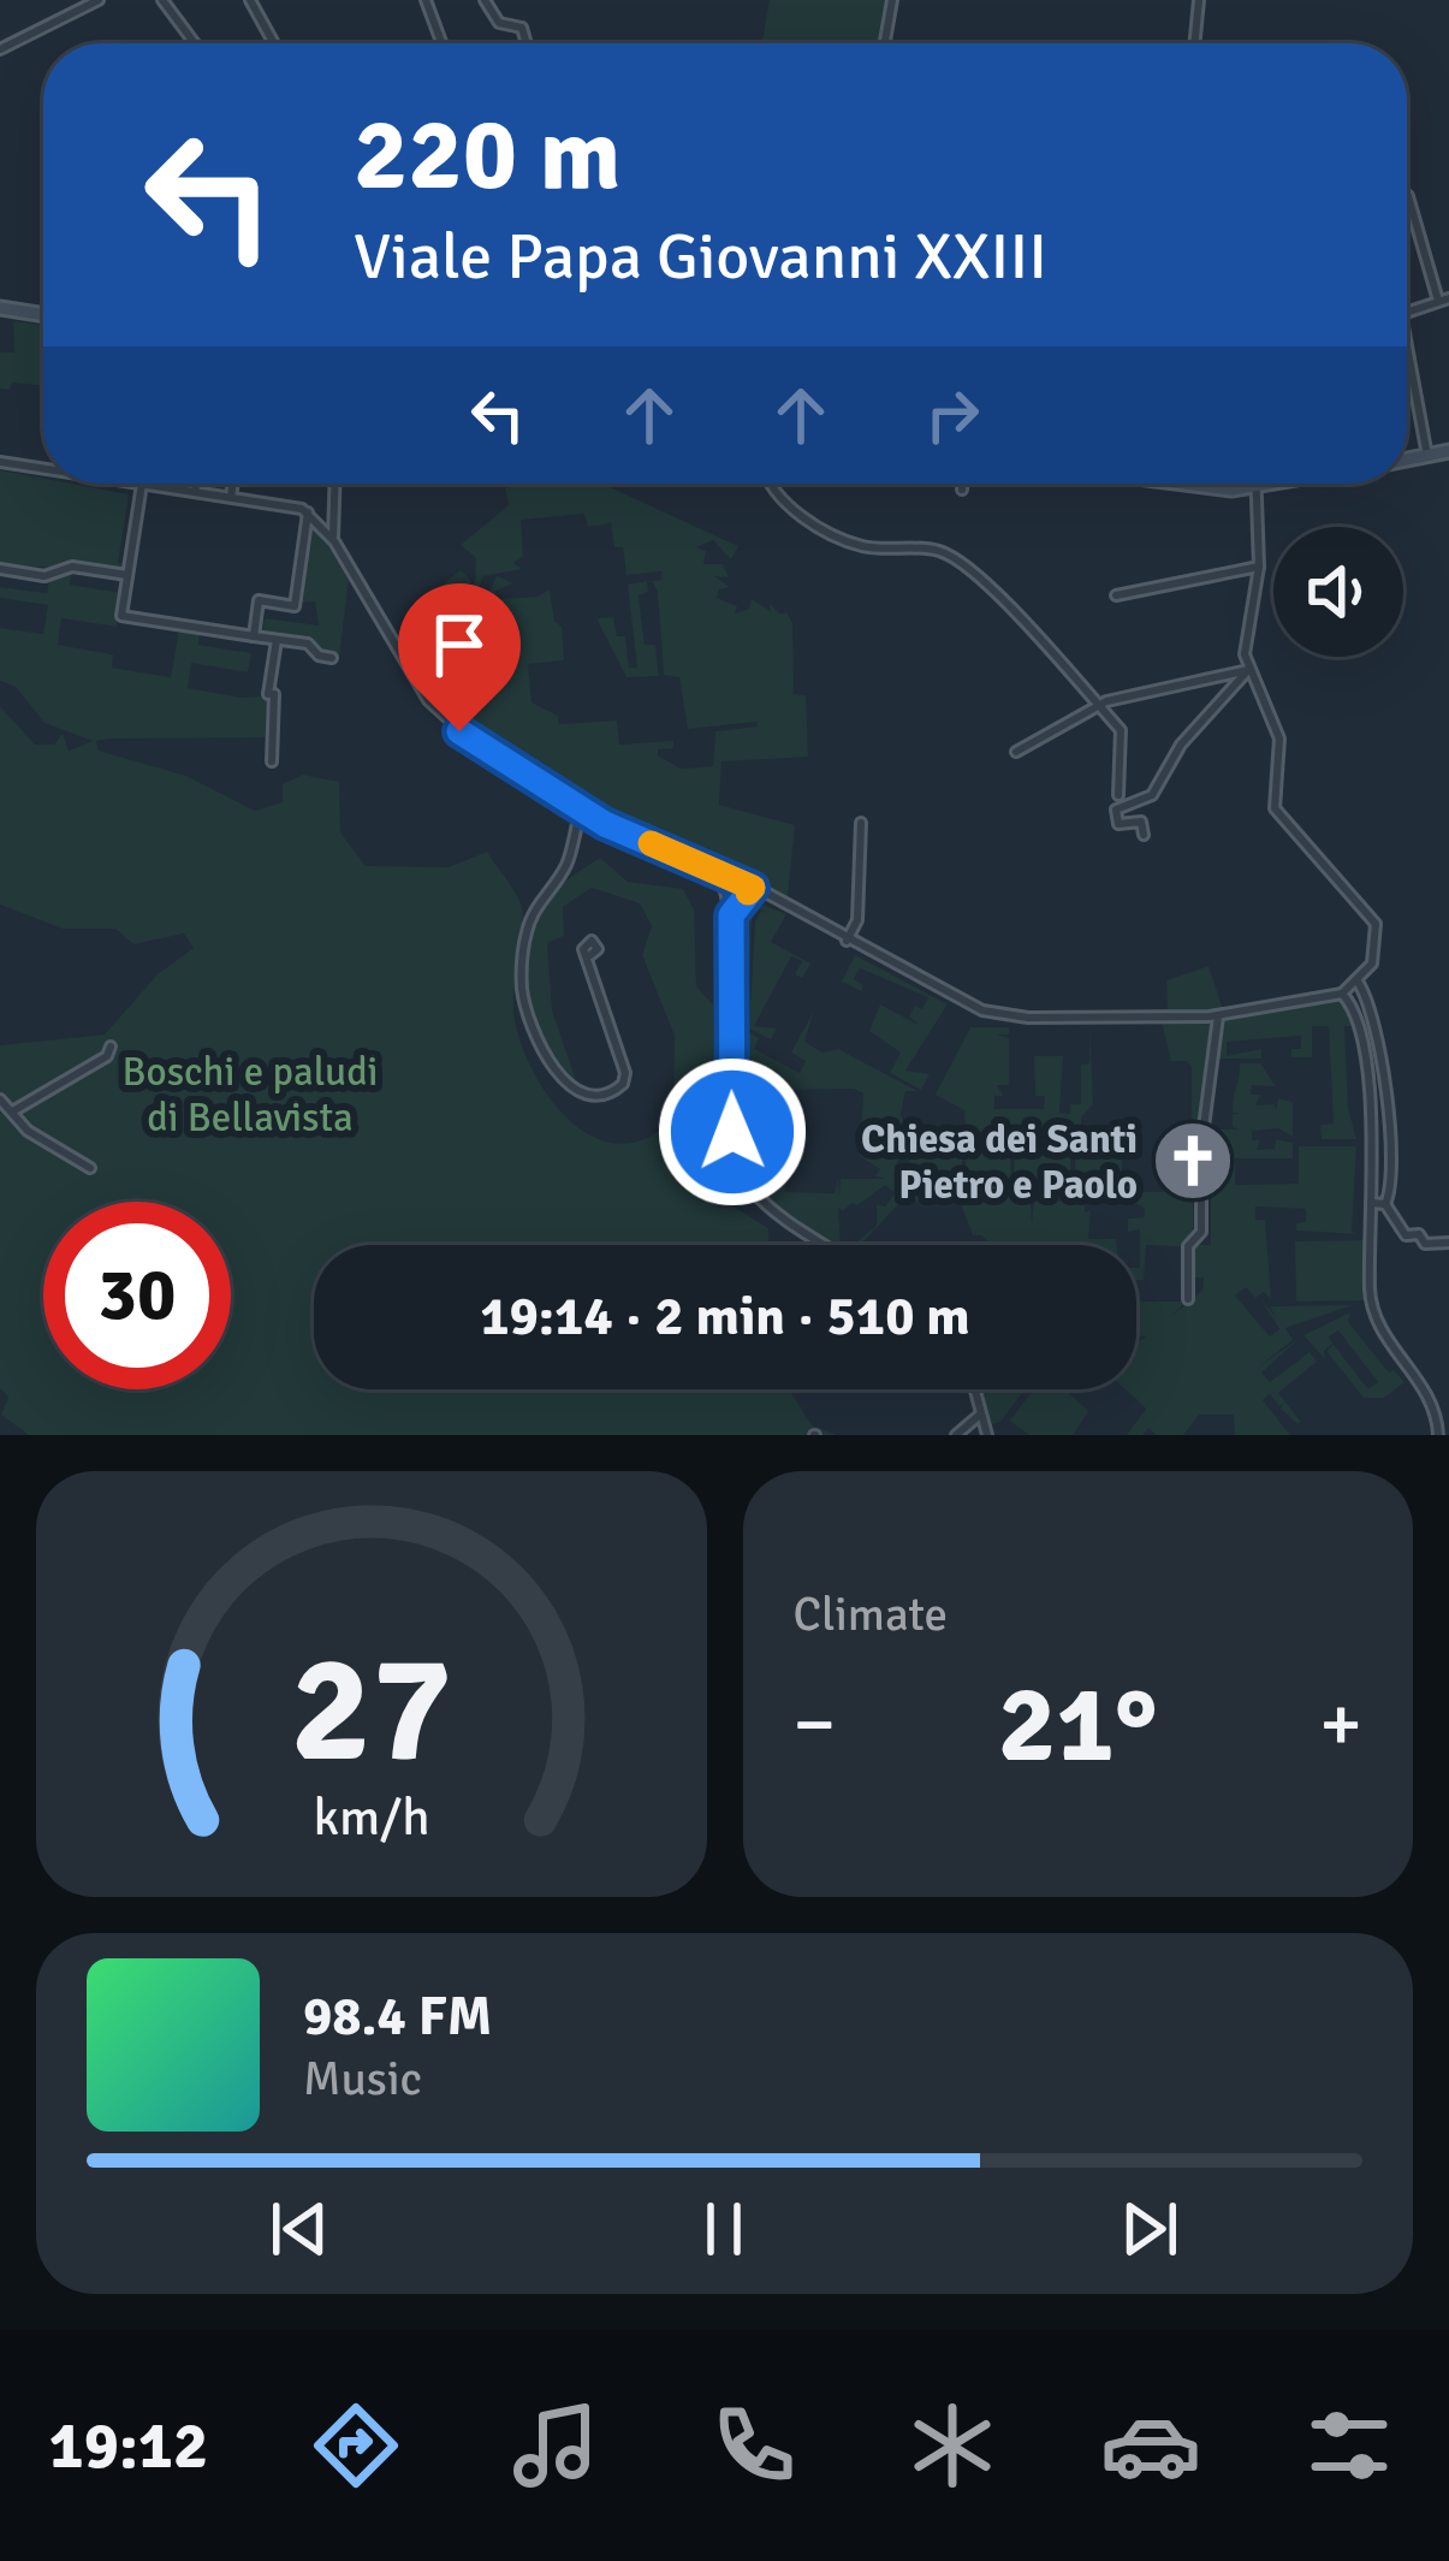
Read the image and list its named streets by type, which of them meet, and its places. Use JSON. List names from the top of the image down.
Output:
{
  "parks": ["Boschi e paludi di Bellavista"],
  "places": {
    "church": ["Chiesa dei Santi Pietro e Paolo"]
  },
  "page": {
    "turn": ["220 m", "Viale Papa Giovanni XXIII"],
    "limit": "30",
    "trip": "19:14 · 2 min · 510 m",
    "tile": "Climate",
    "heat": ["−", "21°", "+"],
    "song": ["98.4 FM", "Music"],
    "tabs": "19:12",
    "gauge": ["27", "km/h"]
  }
}
